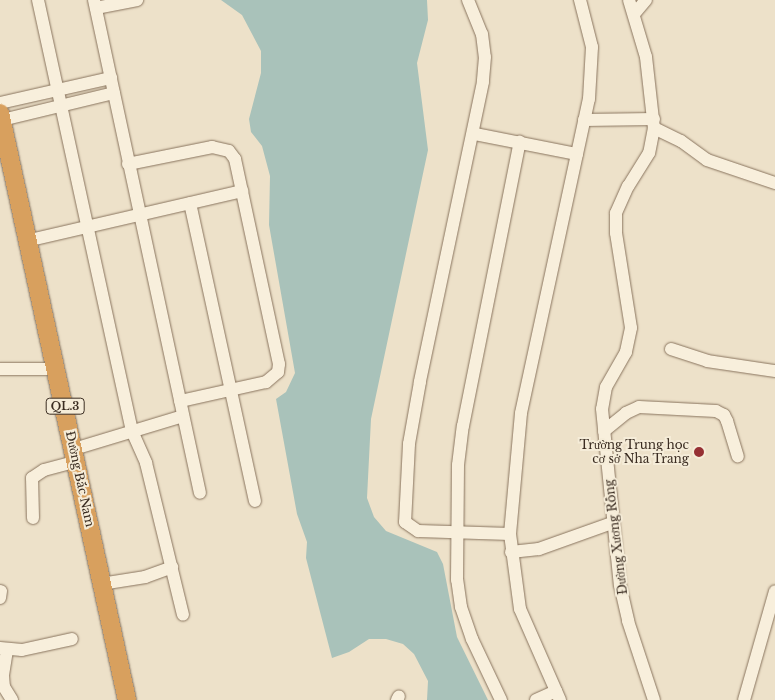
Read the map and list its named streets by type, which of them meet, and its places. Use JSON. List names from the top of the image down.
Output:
{
  "streets": {
    "highway": ["QL.3", "Đường Bắc Nam"],
    "street": ["Đường Xương Rồng"]
  },
  "places": ["Trường Trung học cơ sở Nha Trang"]
}
